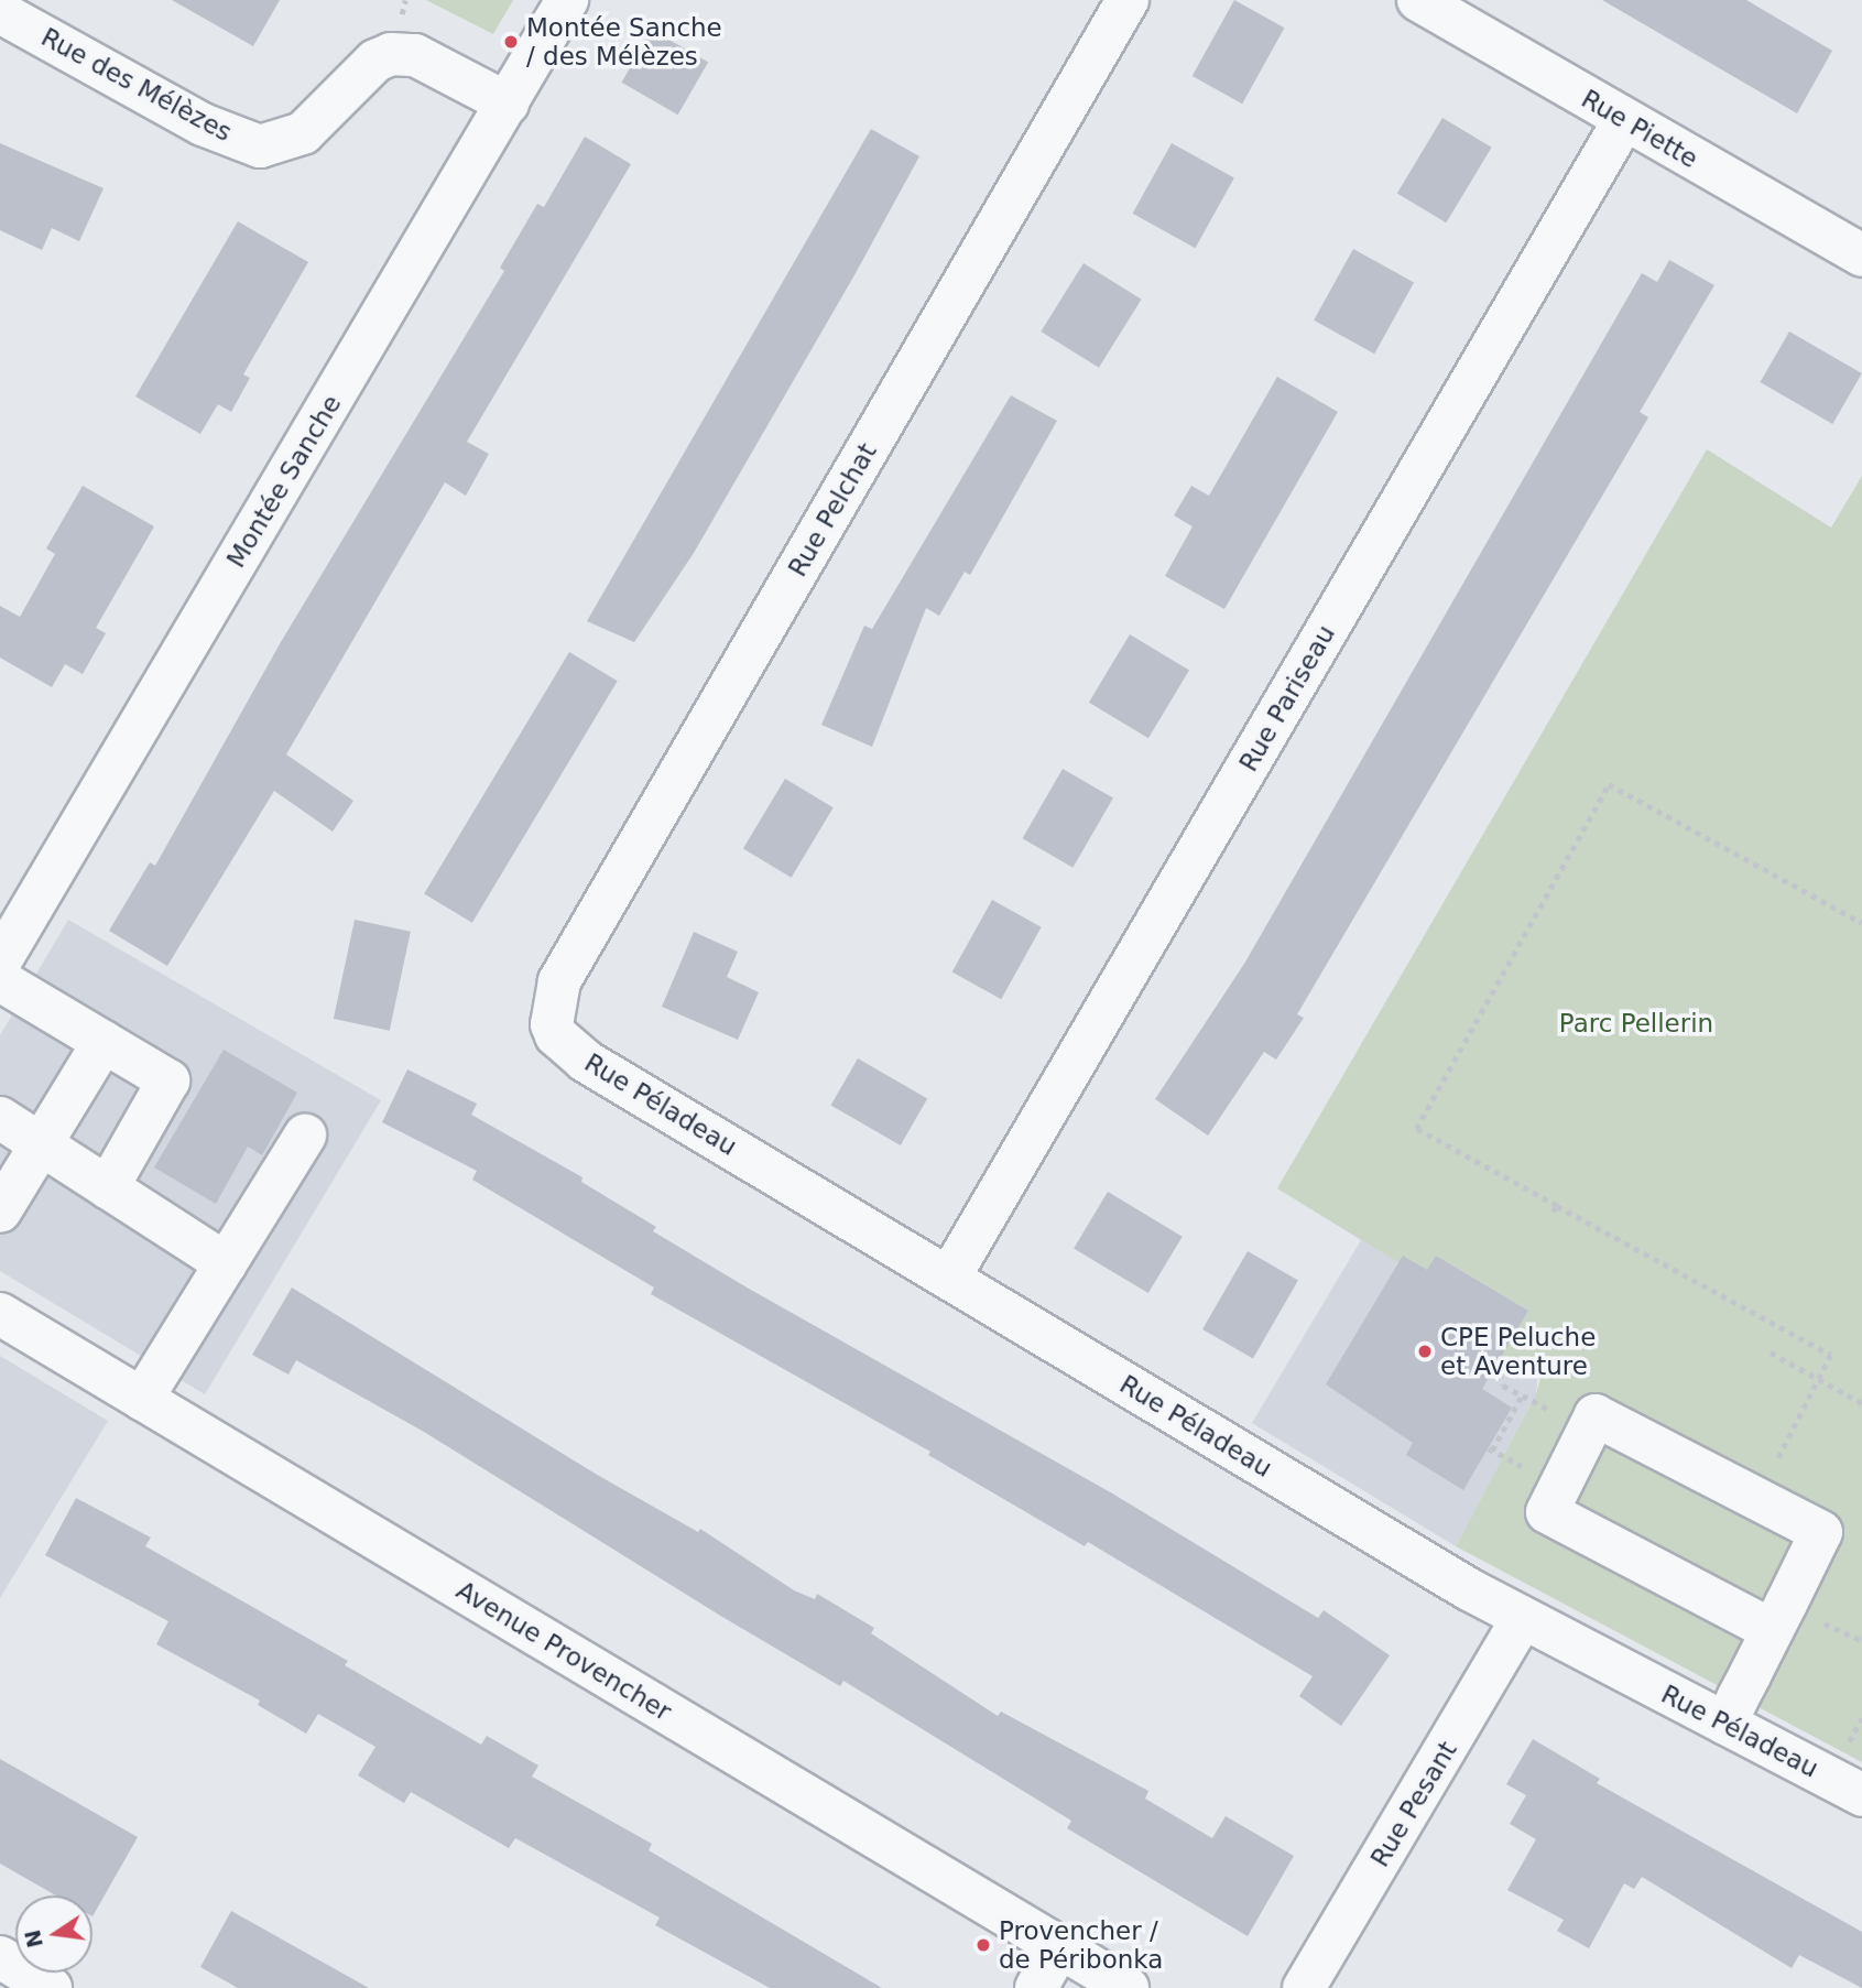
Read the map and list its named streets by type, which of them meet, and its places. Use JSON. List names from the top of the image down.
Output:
{
  "streets": {
    "street": [
      "Rue des Mélèzes",
      "Rue Piette",
      "Montée Sanche",
      "Rue Pelchat",
      "Rue Pariseau",
      "Rue Péladeau",
      "Avenue Provencher",
      "Rue Pesant"
    ]
  },
  "crossings": [
    ["Rue des Mélèzes", "Montée Sanche"],
    ["Rue Piette", "Rue Pariseau"],
    ["Rue Pelchat", "Rue Péladeau"],
    ["Rue Pariseau", "Rue Péladeau"],
    ["Rue Péladeau", "Rue Pesant"]
  ],
  "parks": ["Parc Pellerin"],
  "places": ["Montée Sanche / des Mélèzes", "CPE Peluche et Aventure", "Provencher / de Péribonka"],
  "north": "left"
}
